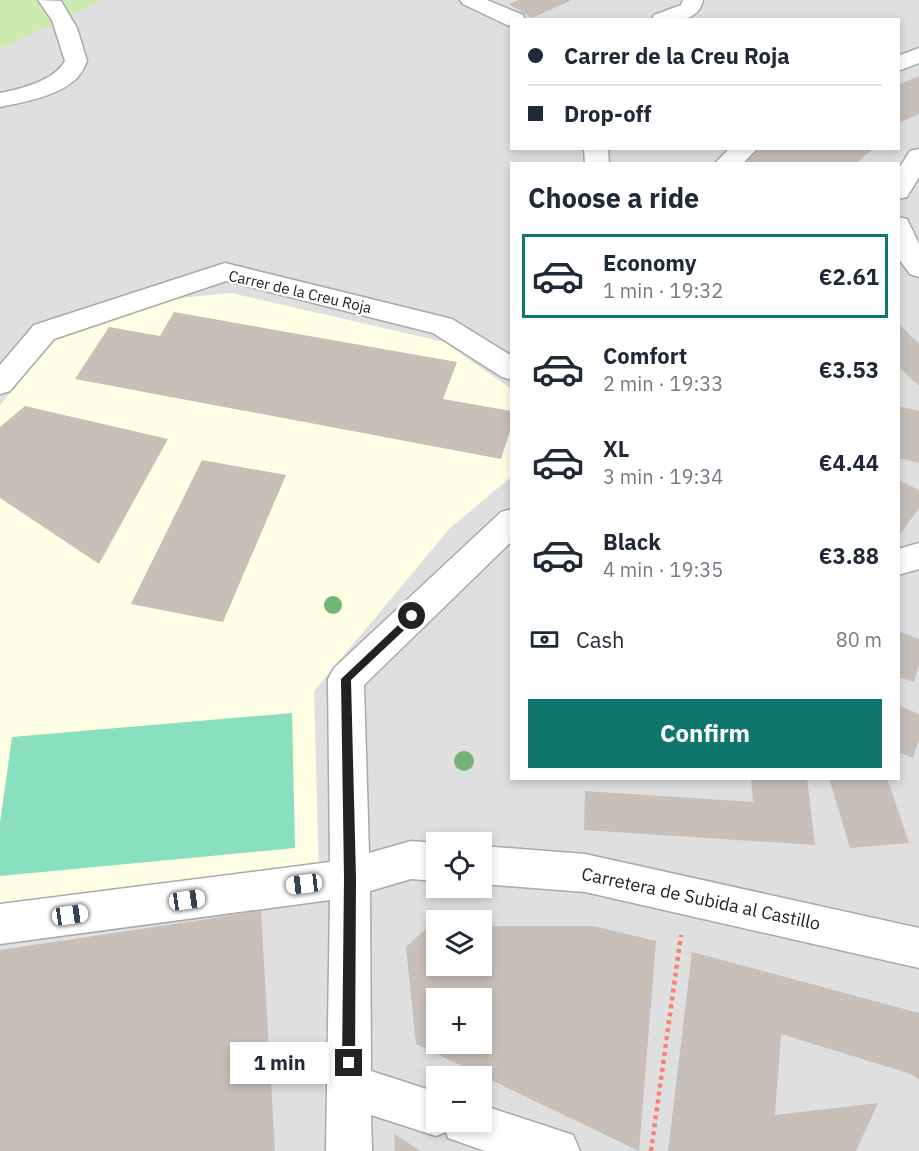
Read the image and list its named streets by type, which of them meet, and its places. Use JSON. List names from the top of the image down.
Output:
{
  "streets": {
    "street": ["Carrer de la Creu Roja", "Carretera de Subida al Castillo"]
  },
  "page": {
    "banner": ["Carrer de la Creu Roja", "Drop-off"],
    "heading": "Choose a ride",
    "list": [
      {
        "name": "Economy",
        "note": "1 min · 19:32",
        "value": "€2.61"
      },
      {
        "name": "Comfort",
        "note": "2 min · 19:33",
        "value": "€3.53"
      },
      {
        "name": "XL",
        "note": "3 min · 19:34",
        "value": "€4.44"
      },
      {
        "name": "Black",
        "note": "4 min · 19:35",
        "value": "€3.88"
      }
    ],
    "pay": ["Cash", "80 m"],
    "buttons": "Confirm",
    "map_buttons": ["+", "−"],
    "bubble": "1 min"
  }
}
